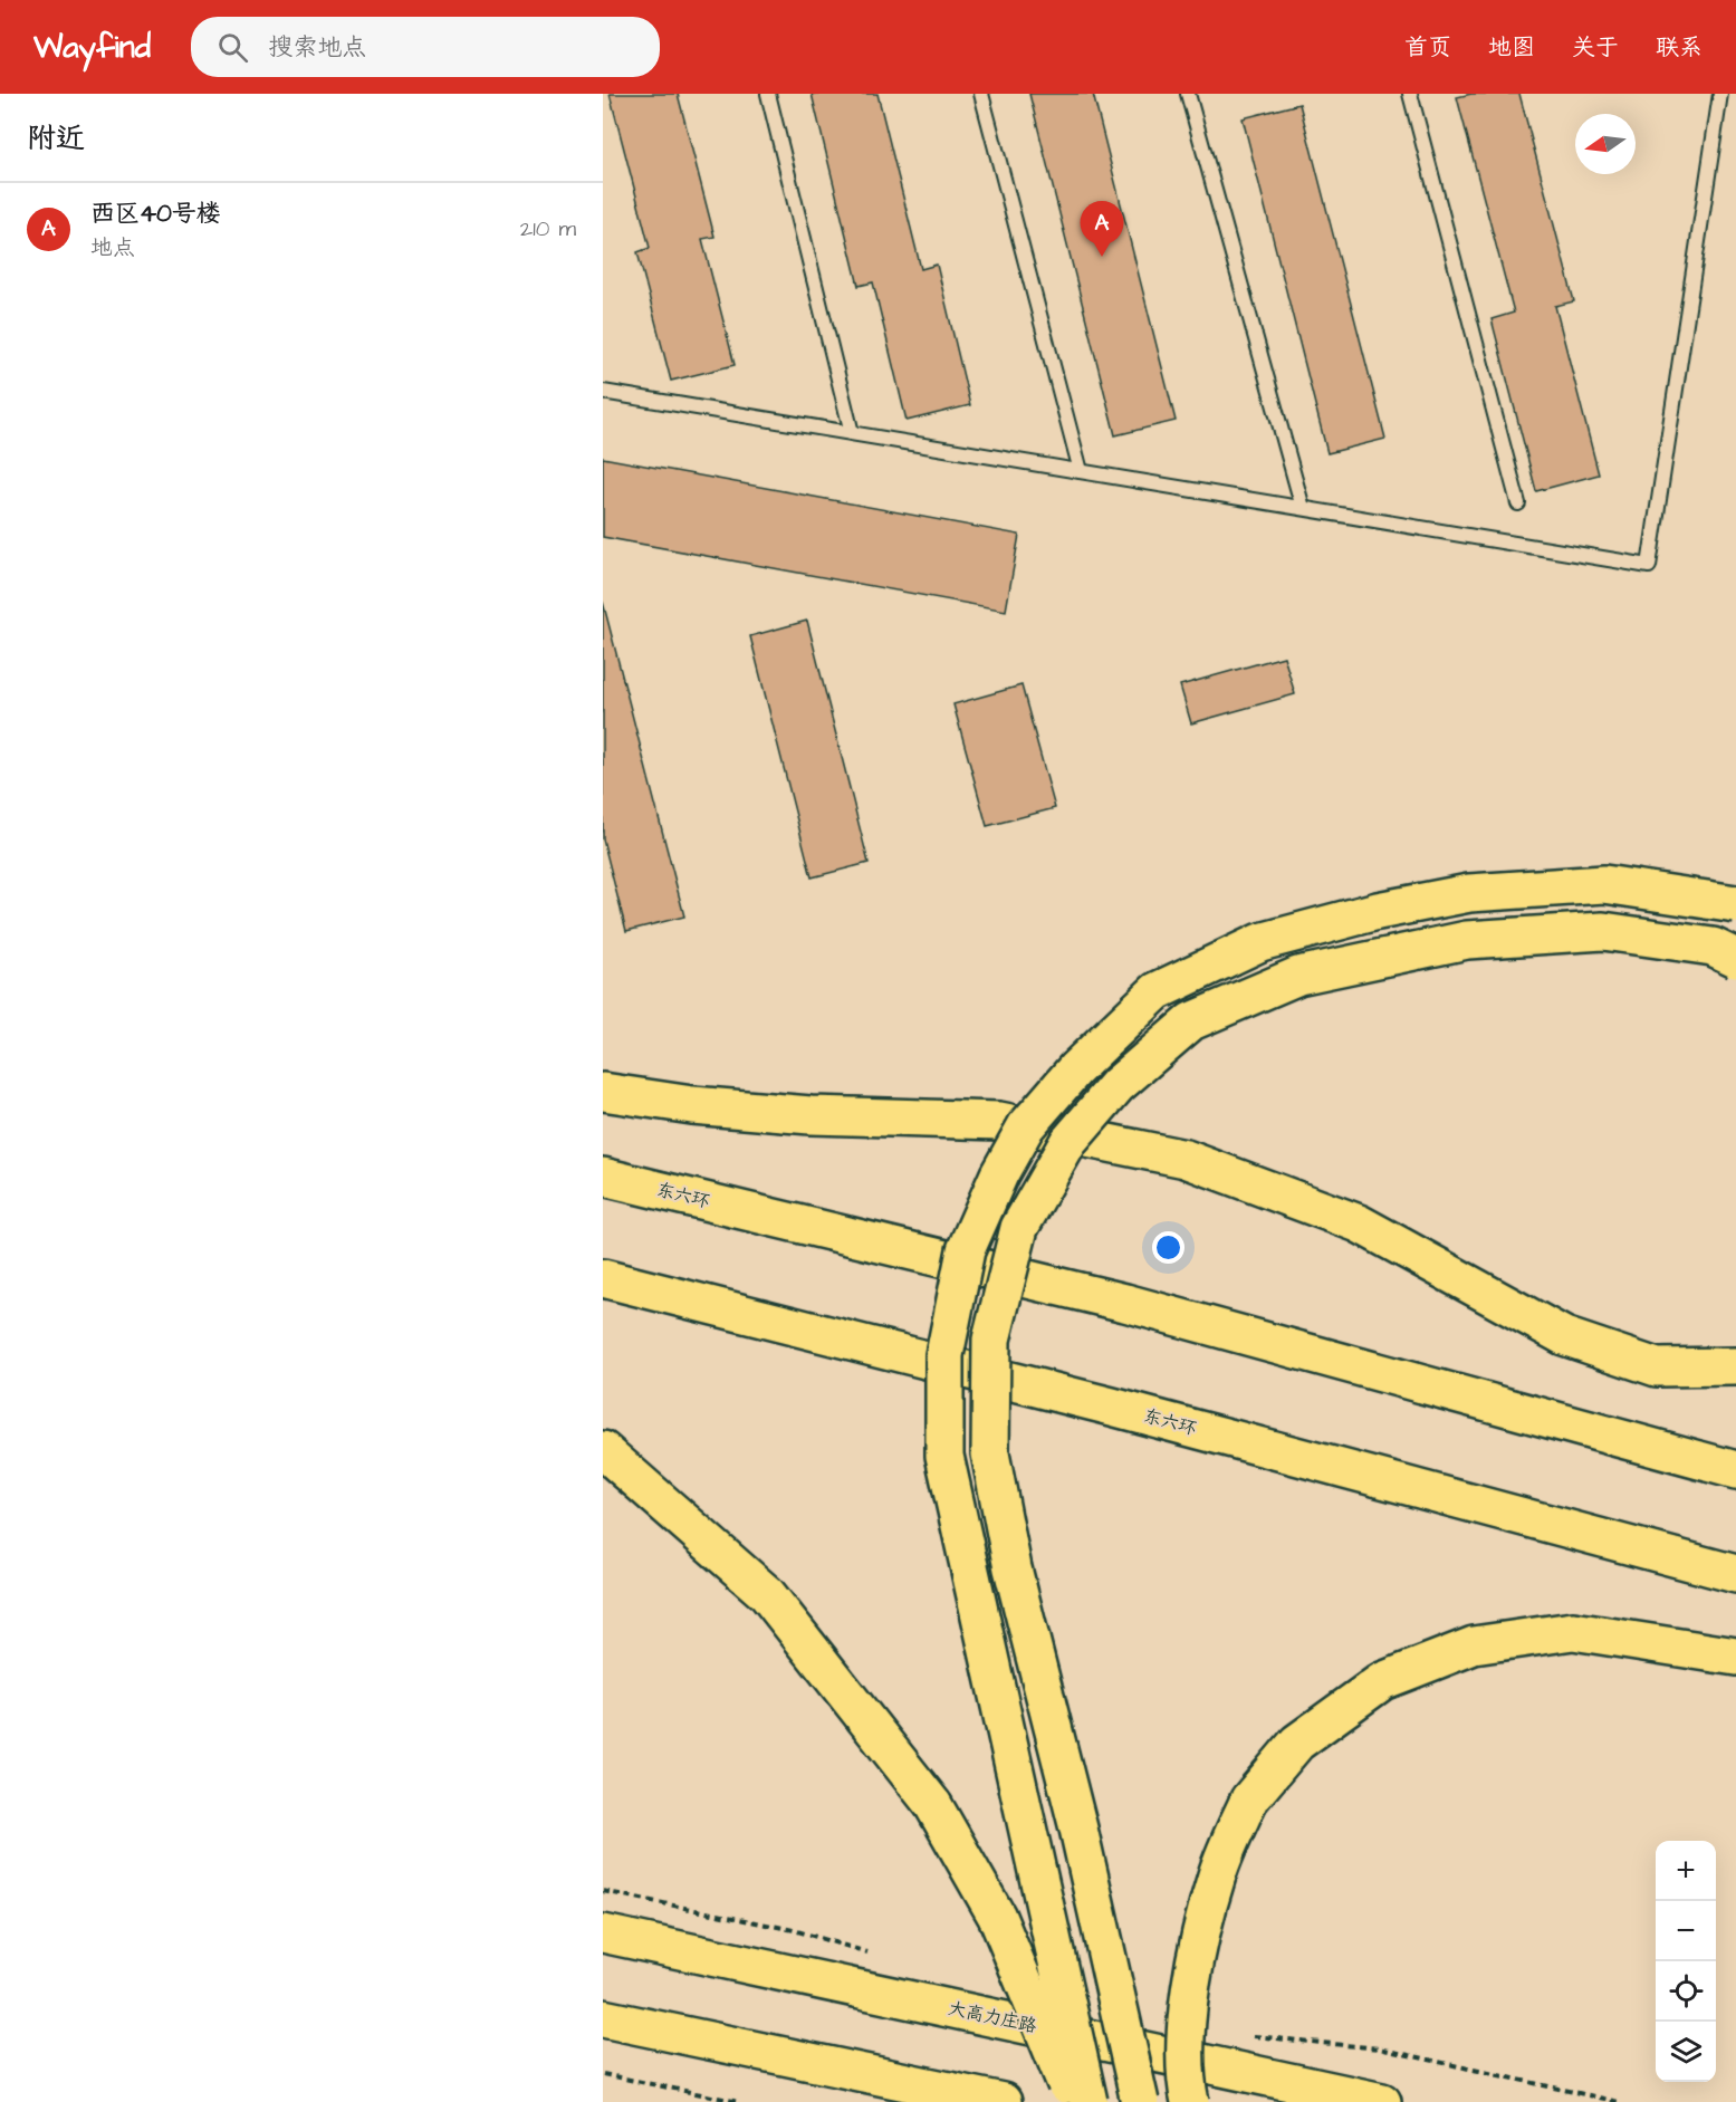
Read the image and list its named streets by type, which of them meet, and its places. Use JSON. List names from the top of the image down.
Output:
{
  "streets": {
    "main road": ["东六环", "大高力庄路"]
  },
  "north": "left",
  "page": {
    "header": "Wayfind",
    "search": "搜索地点",
    "nav": [
      "首页",
      "地图",
      "关于",
      "联系"
    ],
    "heading": "附近",
    "list": [
      {
        "mark": "A",
        "name": "西区40号楼",
        "note": "地点",
        "value": "210 m"
      }
    ],
    "pins": "A",
    "map_buttons": ["+", "−"]
  }
}
